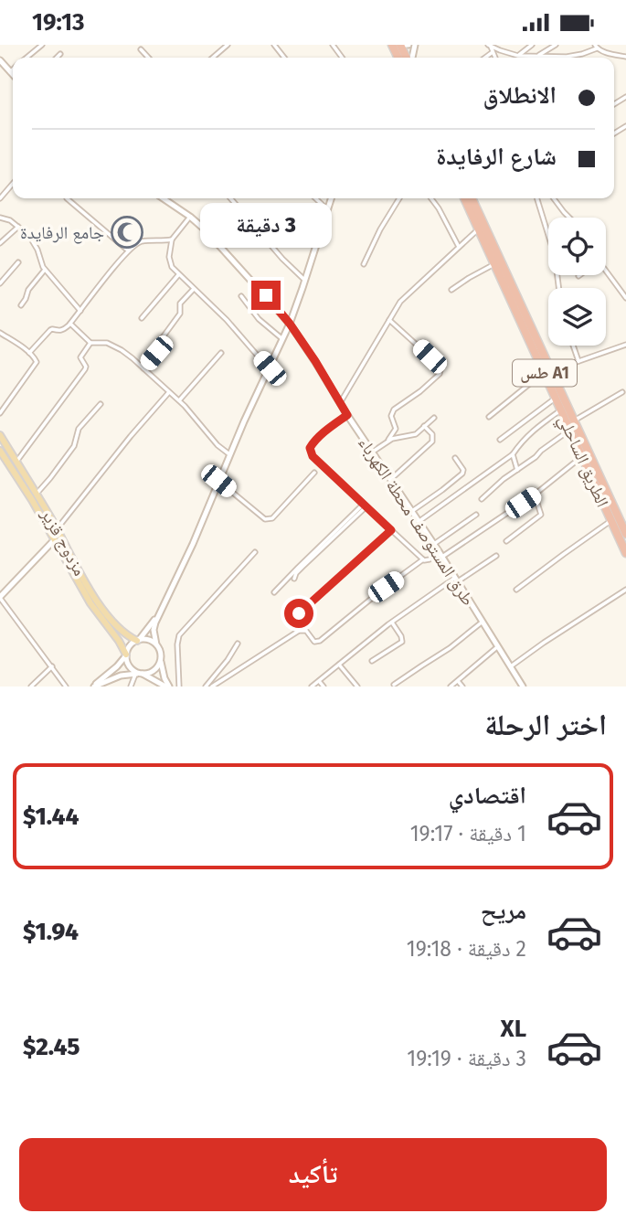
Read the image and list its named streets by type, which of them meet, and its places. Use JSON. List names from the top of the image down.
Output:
{
  "streets": {
    "highway": ["طس A1", "الطريق الساحلي"],
    "main road": ["مزدوج قزير"],
    "street": ["طرق المستوصف محطة الكهرباء"]
  },
  "places": {
    "mosque": ["جامع الرفايدة"]
  },
  "page": {
    "status": "19:13",
    "banner": ["الانطلاق", "شارع الرفايدة"],
    "bubble": "3 دقيقة",
    "heading": "اختر الرحلة",
    "list": [
      {
        "name": "اقتصادي",
        "note": "1 دقيقة · 19:17",
        "value": "$1.44"
      },
      {
        "name": "مريح",
        "note": "2 دقيقة · 19:18",
        "value": "$1.94"
      },
      {
        "name": "XL",
        "note": "3 دقيقة · 19:19",
        "value": "$2.45"
      }
    ],
    "buttons": "تأكيد"
  }
}
